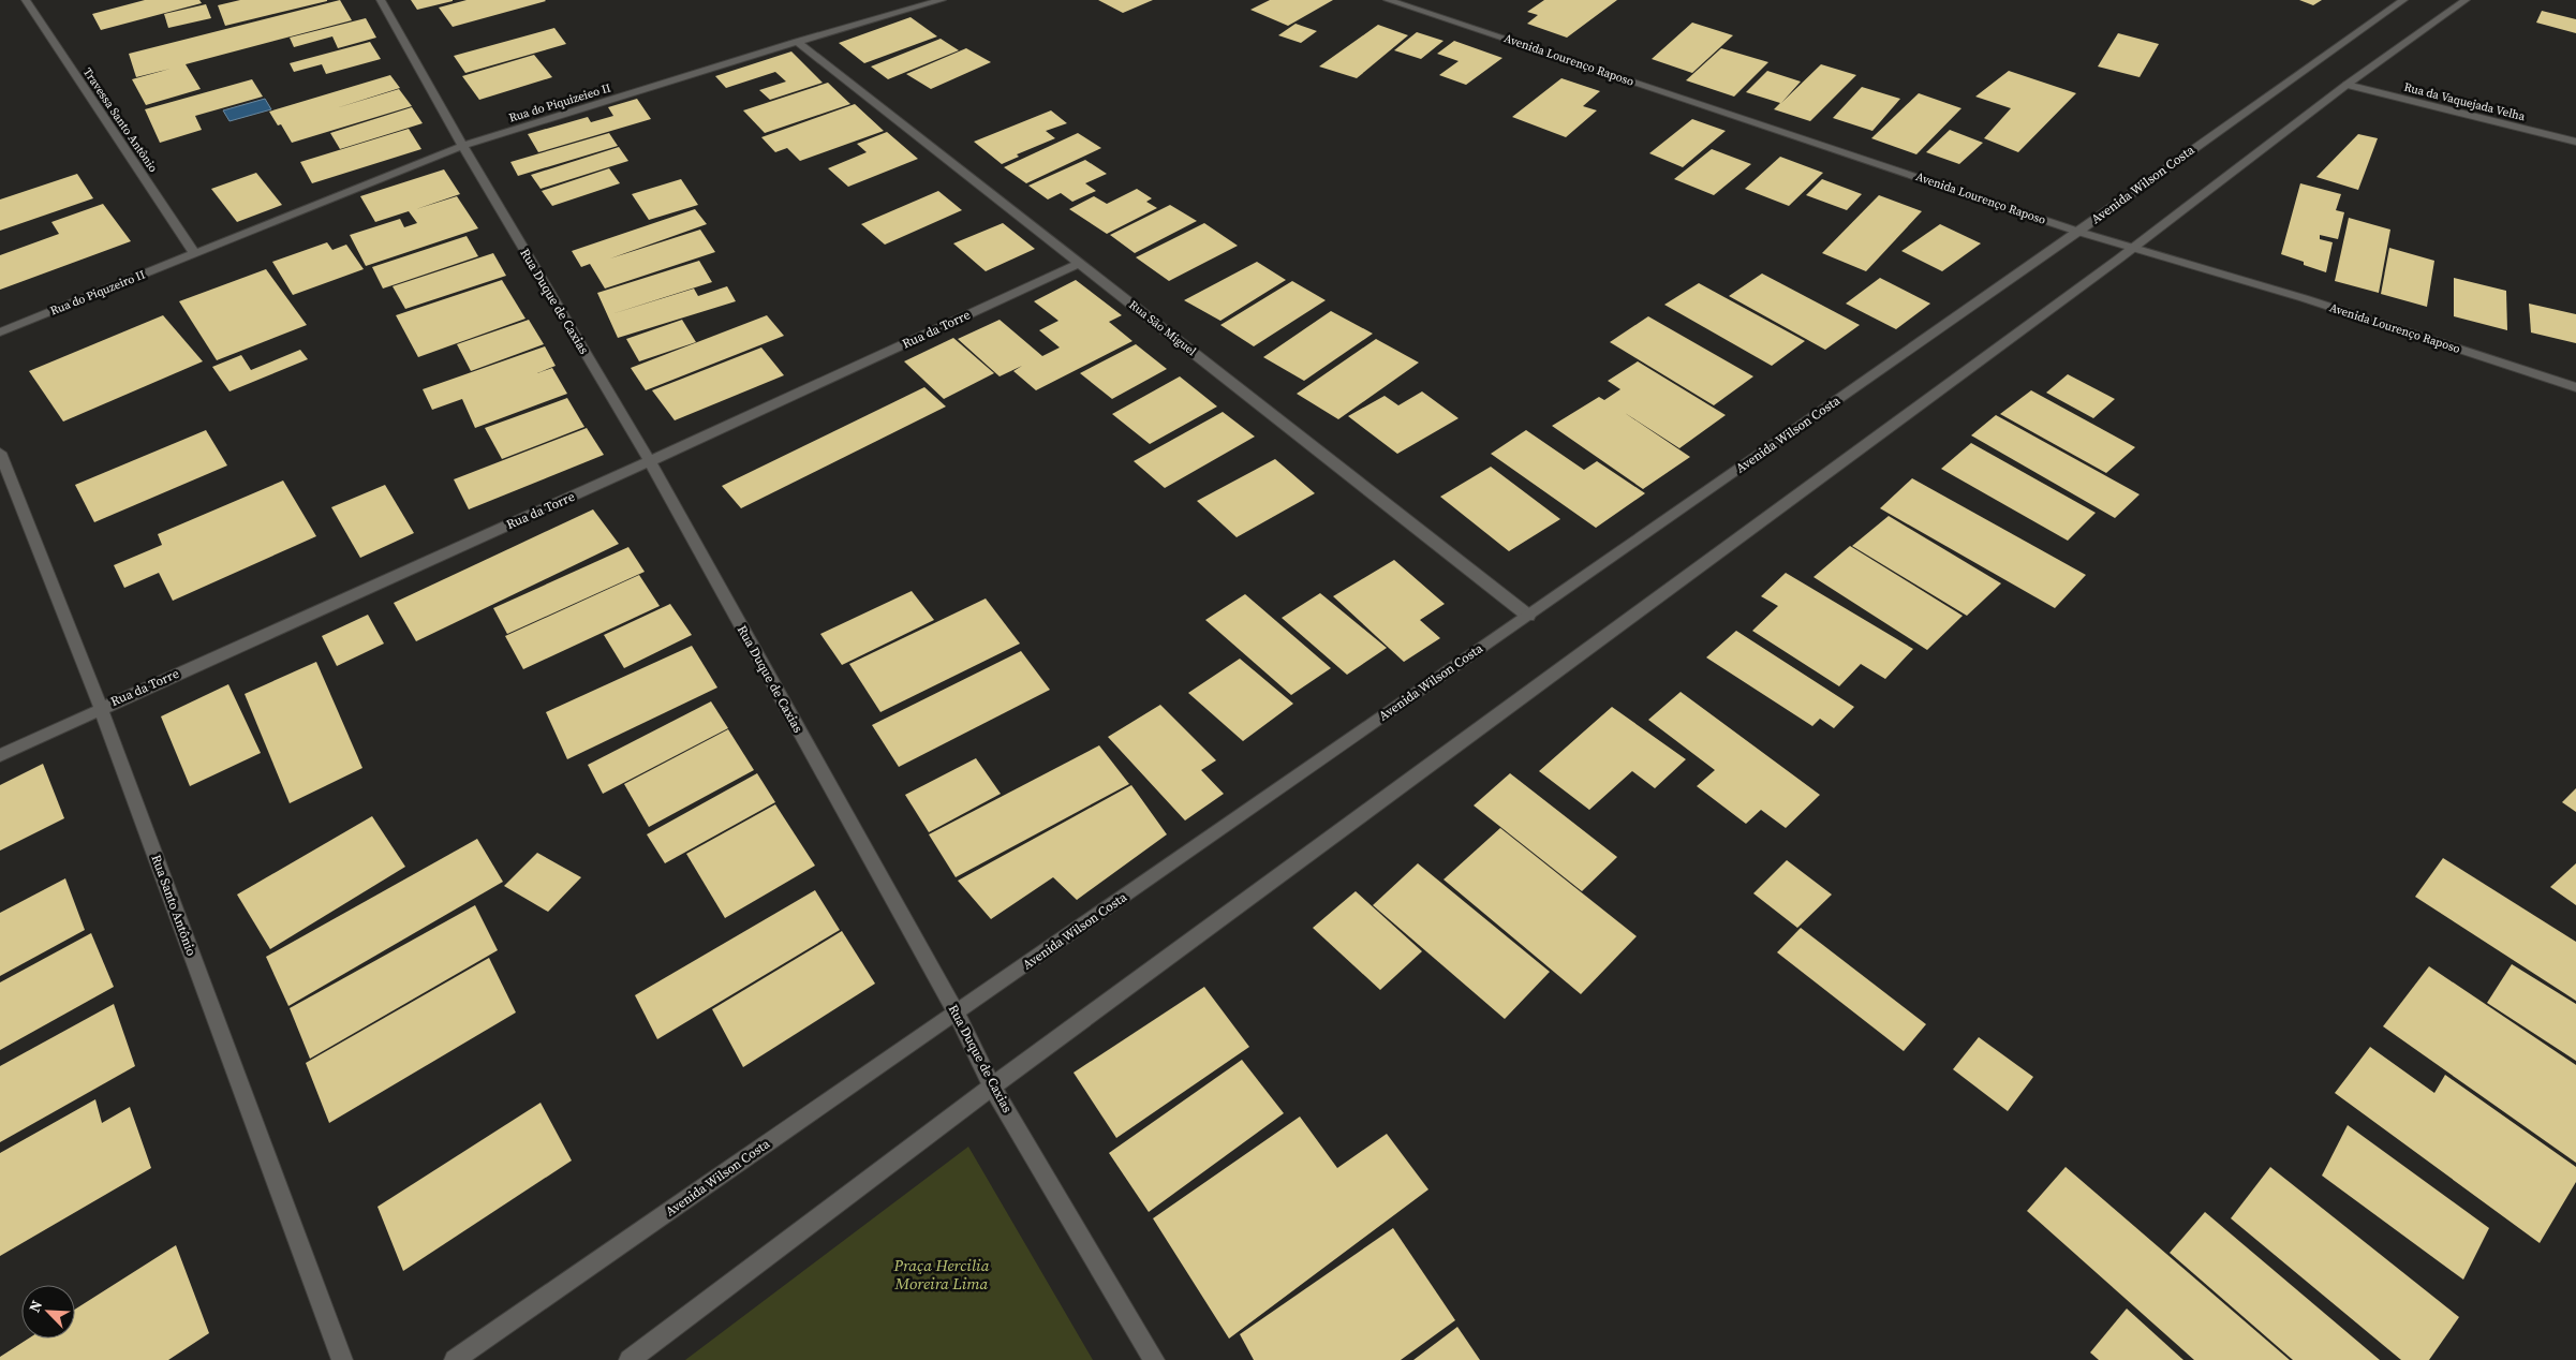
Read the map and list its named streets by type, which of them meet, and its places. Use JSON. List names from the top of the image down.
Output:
{
  "streets": {
    "street": [
      "Avenida Lourenço Raposo",
      "Rua da Vaquejada Velha",
      "Rua do Piquizeieo II",
      "Travessa Santo Antônio",
      "Avenida Wilson Costa",
      "Rua do Piquzeiro II",
      "Rua Duque de Caxias",
      "Rua São Miguel",
      "Rua da Torre",
      "Rua Santo Antônio"
    ]
  },
  "crossings": [
    ["Avenida Lourenço Raposo", "Avenida Wilson Costa"],
    ["Rua do Piquizeieo II", "Travessa Santo Antônio"],
    ["Rua do Piquizeieo II", "Rua do Piquzeiro II"],
    ["Rua do Piquizeieo II", "Rua Duque de Caxias"],
    ["Rua do Piquizeieo II", "Rua São Miguel"],
    ["Travessa Santo Antônio", "Rua do Piquzeiro II"],
    ["Avenida Wilson Costa", "Rua Duque de Caxias"],
    ["Avenida Wilson Costa", "Rua São Miguel"],
    ["Rua Duque de Caxias", "Rua da Torre"],
    ["Rua São Miguel", "Rua da Torre"],
    ["Rua da Torre", "Rua Santo Antônio"]
  ],
  "parks": ["Praça Hercilia Moreira Lima"],
  "north": "top left"
}
